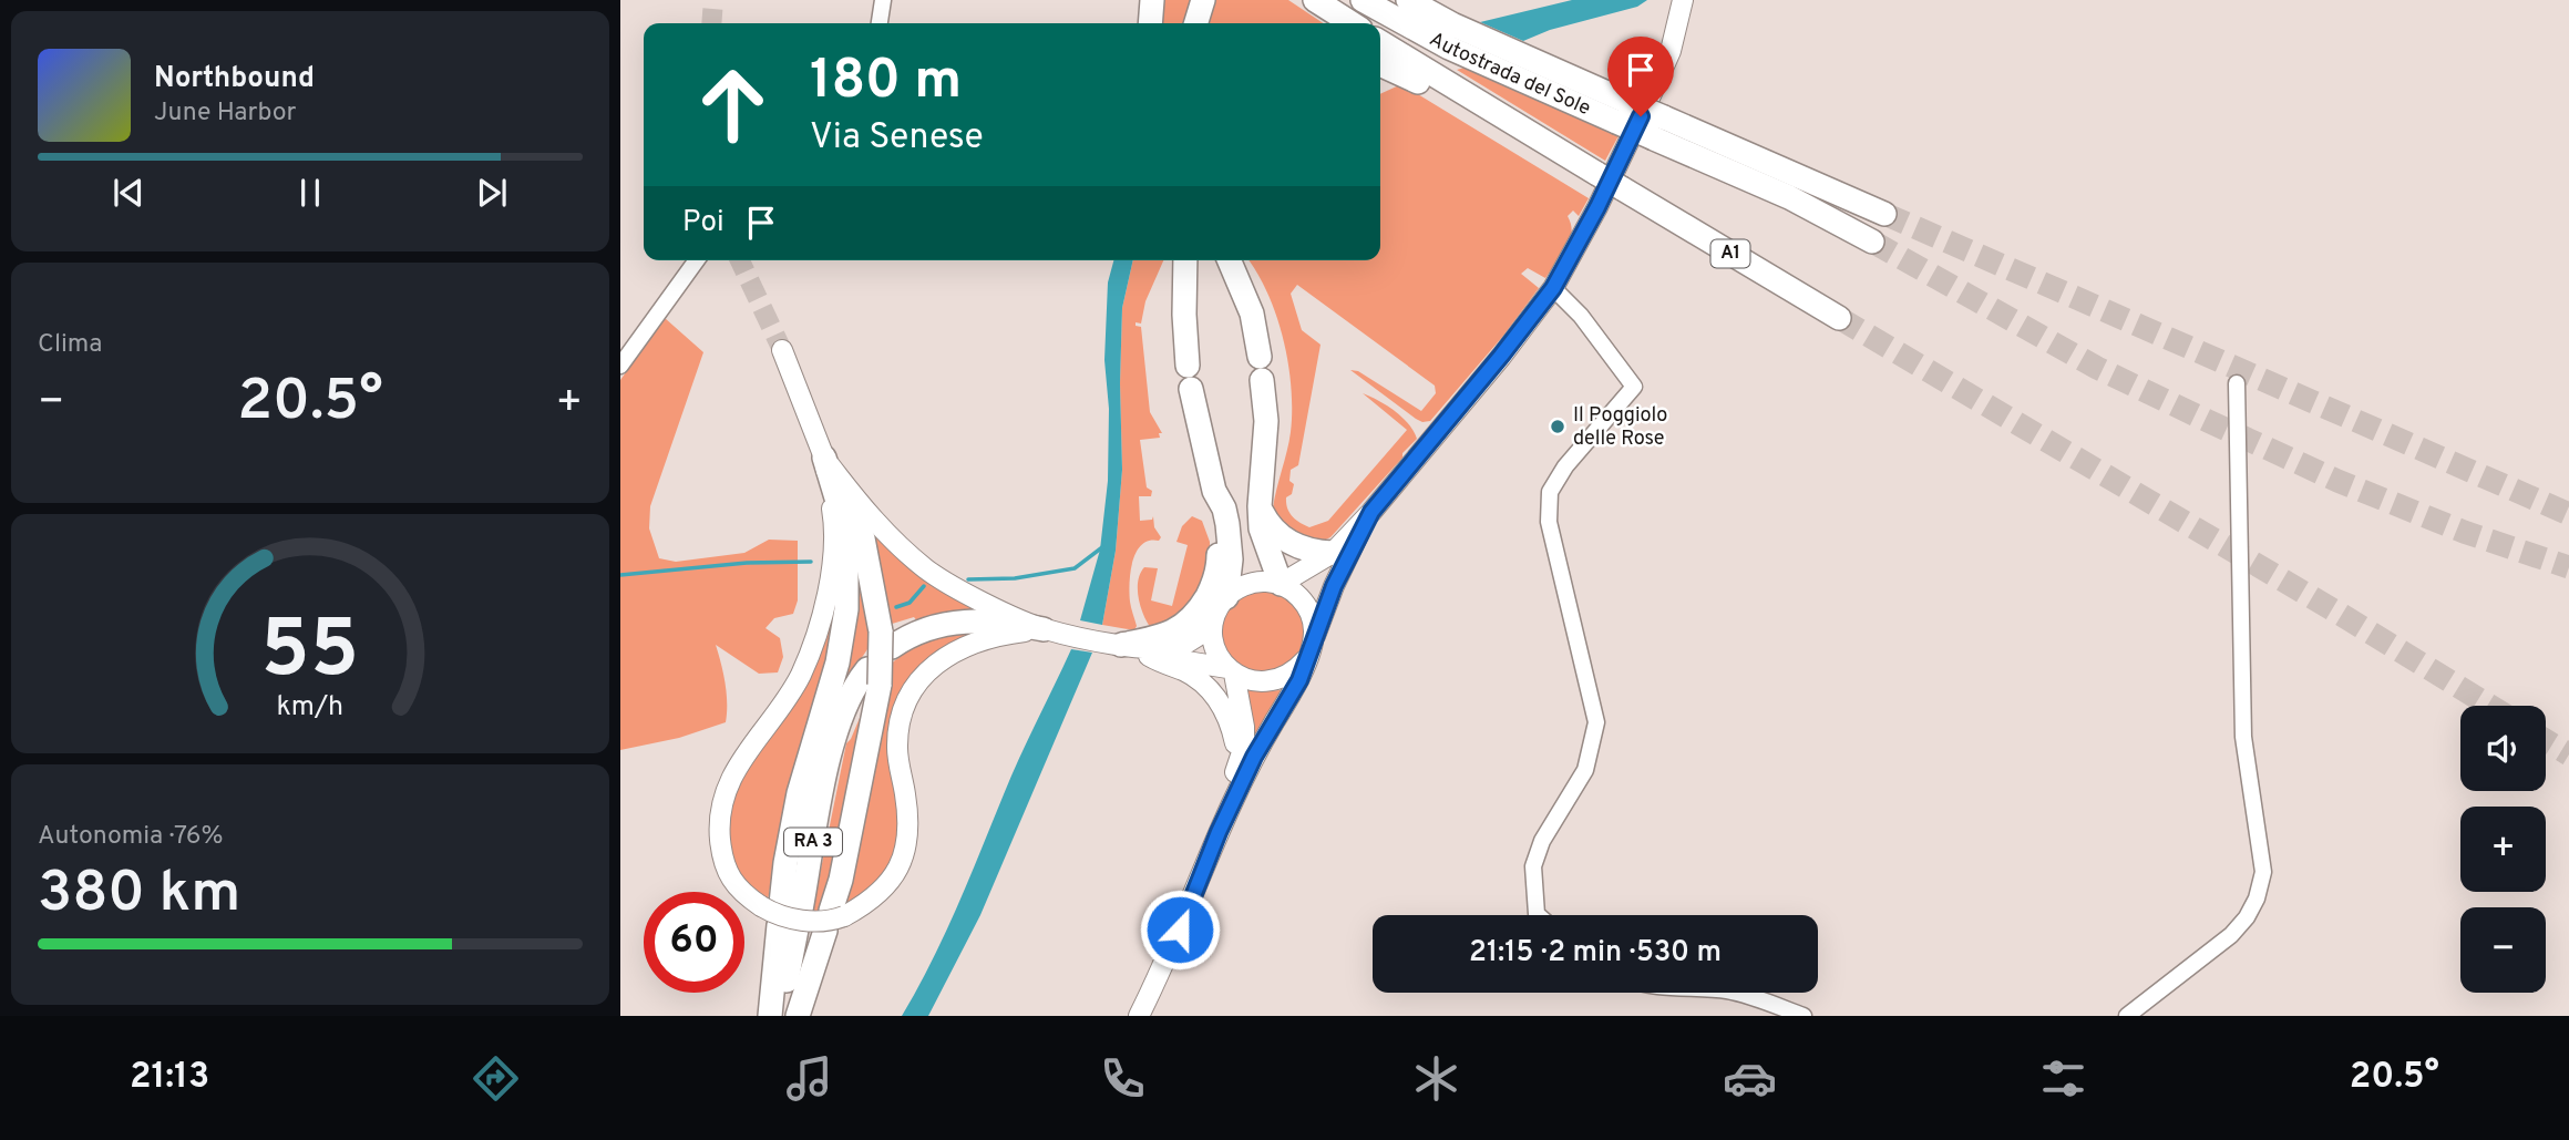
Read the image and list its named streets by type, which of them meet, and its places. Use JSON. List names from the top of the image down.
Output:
{
  "streets": {
    "highway": ["Autostrada del Sole", "A1", "RA 3"]
  },
  "places": ["Il Poggiolo delle Rose"],
  "page": {
    "turn": ["180 m", "Via Senese"],
    "song": ["Northbound", "June Harbor"],
    "then": "Poi",
    "tile": [
      "Clima",
      ["Autonomia · 76%", "380 km"]
    ],
    "heat": ["−", "20.5°", "+"],
    "map_buttons": ["+", "−"],
    "limit": "60",
    "trip": "21:15 · 2 min · 530 m",
    "tabs": ["21:13", "20.5°"],
    "gauge": ["55", "km/h"]
  }
}
